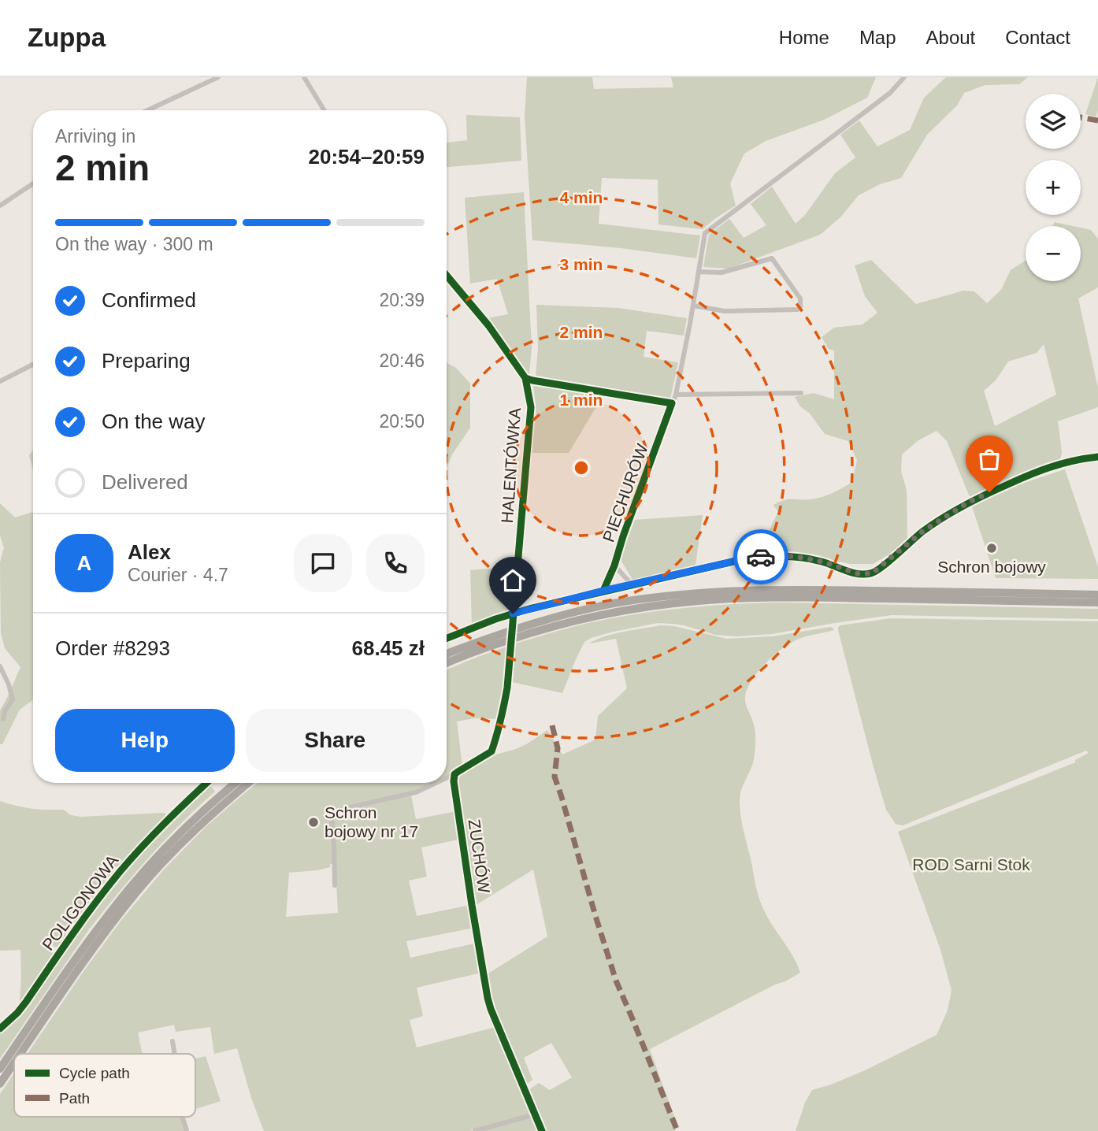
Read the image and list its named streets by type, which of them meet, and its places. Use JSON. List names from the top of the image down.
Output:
{
  "streets": {
    "street": [
      "HALENTÓWKA",
      "PIECHURÓW",
      "ZUCHÓW",
      "POLIGONOWA"
    ]
  },
  "crossings": [
    ["HALENTÓWKA", "ZUCHÓW"]
  ],
  "parks": ["ROD Sarni Stok"],
  "places": ["Schron bojowy", "Schron bojowy nr 17"],
  "legend": ["Cycle path", "Path"],
  "page": {
    "header": "Zuppa",
    "nav": [
      "Home",
      "Map",
      "About",
      "Contact"
    ],
    "map_buttons": ["+", "−"],
    "heading": ["2 min", "Arriving in", "20:54–20:59"],
    "panel": [
      "Alex",
      "Courier · 4.7",
      "Order #8293",
      "68.45 zł"
    ],
    "bar": "On the way · 300 m",
    "list": [
      ["Confirmed", "20:39"],
      ["Preparing", "20:46"],
      ["On the way", "20:50"],
      "Delivered"
    ],
    "round": "A",
    "buttons": ["Help", "Share"]
  },
  "rings": [
    "4 min",
    "3 min",
    "2 min",
    "1 min"
  ]
}
